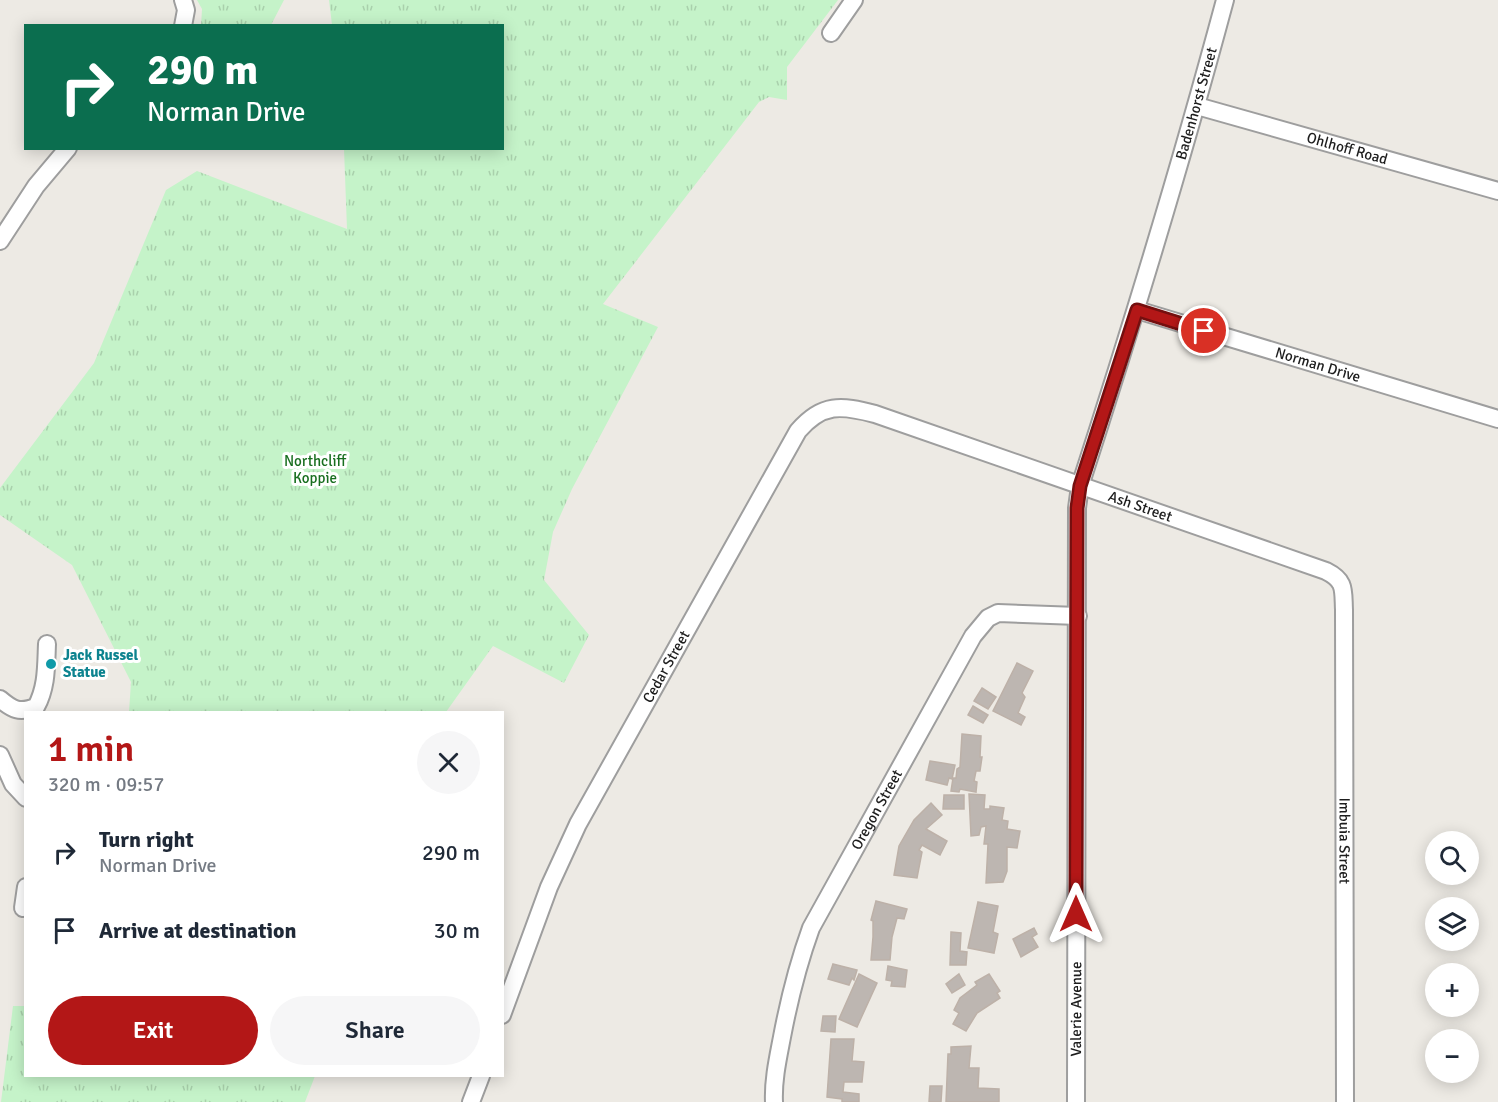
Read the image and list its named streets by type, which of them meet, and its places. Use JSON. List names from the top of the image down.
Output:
{
  "streets": {
    "street": [
      "Badenhorst Street",
      "Ohlhoff Road",
      "Norman Drive",
      "Ash Street",
      "Cedar Street",
      "Oregon Street",
      "Imbuia Street",
      "Valerie Avenue"
    ]
  },
  "crossings": [
    ["Badenhorst Street", "Ohlhoff Road"],
    ["Badenhorst Street", "Valerie Avenue"],
    ["Norman Drive", "Valerie Avenue"],
    ["Ash Street", "Cedar Street"],
    ["Ash Street", "Imbuia Street"],
    ["Ash Street", "Valerie Avenue"],
    ["Oregon Street", "Valerie Avenue"]
  ],
  "parks": ["Northcliff Koppie"],
  "places": ["Jack Russel Statue"],
  "page": {
    "turn": ["290 m", "Norman Drive"],
    "heading": ["1 min", "320 m · 09:57"],
    "list": [
      {
        "name": "Turn right",
        "note": "Norman Drive",
        "value": "290 m"
      },
      {
        "name": "Arrive at destination",
        "value": "30 m"
      }
    ],
    "map_buttons": ["+", "−"],
    "buttons": ["Exit", "Share"]
  }
}
